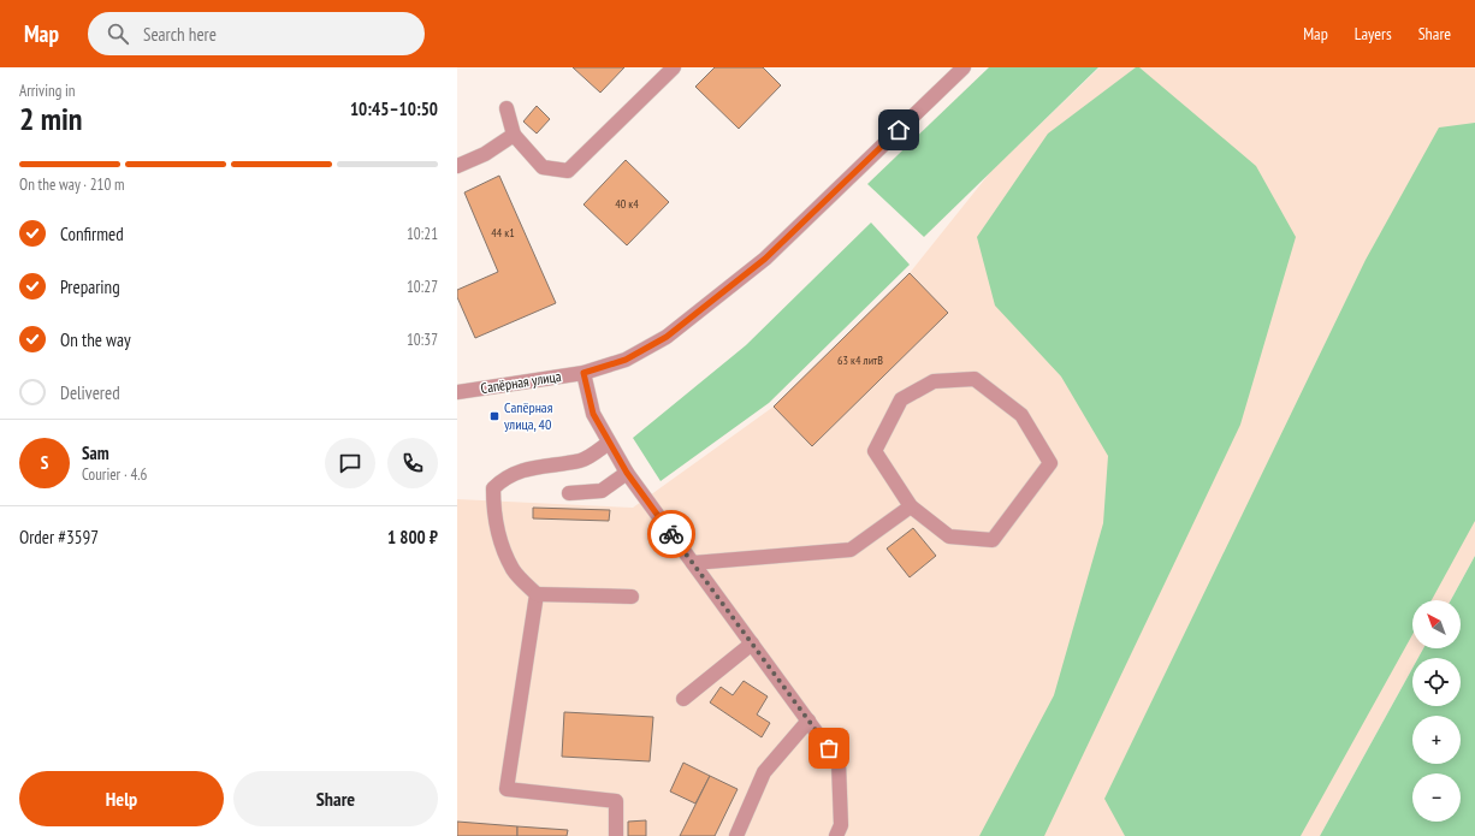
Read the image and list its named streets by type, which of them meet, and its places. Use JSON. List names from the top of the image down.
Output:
{
  "streets": {
    "street": ["Сапёрная улица"]
  },
  "places": {
    "transit": ["Сапёрная улица, 40"]
  },
  "house_numbers": ["40 к4", "44 к1", "63 к4 литВ"],
  "north": "top left",
  "page": {
    "header": "Map",
    "search": "Search here",
    "nav": ["Map", "Layers", "Share"],
    "heading": ["2 min", "Arriving in", "10:45–10:50"],
    "panel": [
      "Sam",
      "Courier · 4.6",
      "Order #3597",
      "1 800 ₽"
    ],
    "bar": "On the way · 210 m",
    "list": [
      ["Confirmed", "10:21"],
      ["Preparing", "10:27"],
      ["On the way", "10:37"],
      "Delivered"
    ],
    "round": "S",
    "map_buttons": ["+", "−"],
    "buttons": ["Help", "Share"]
  }
}
